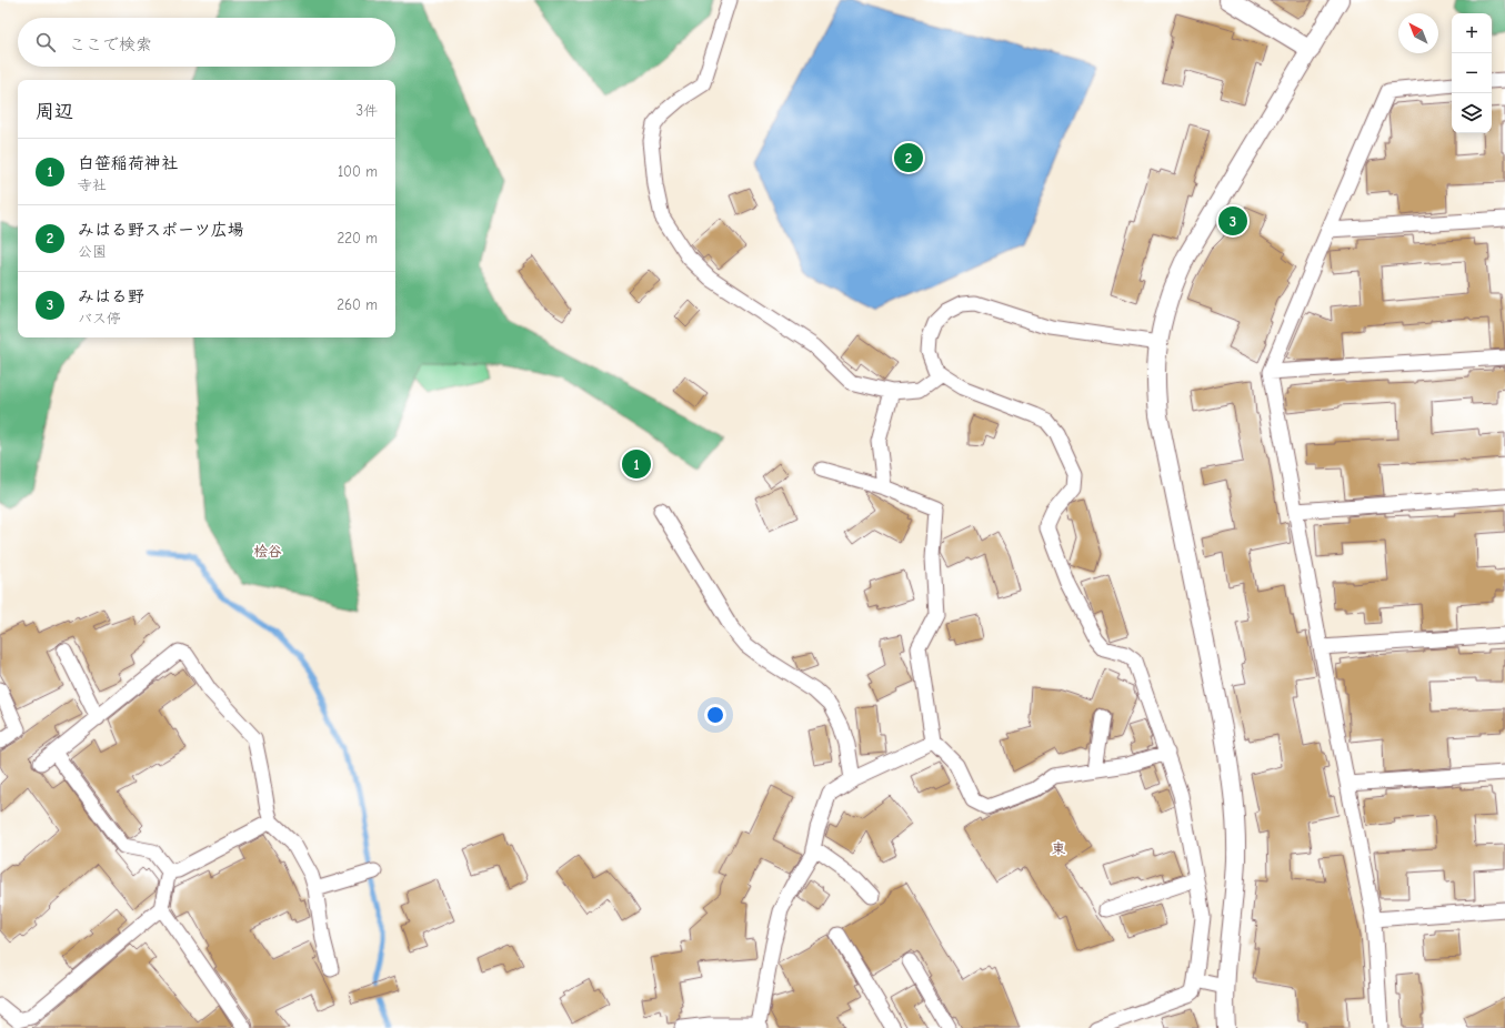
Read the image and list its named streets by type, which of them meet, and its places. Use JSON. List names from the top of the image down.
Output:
{
  "districts": ["桧谷", "東"],
  "north": "top left",
  "page": {
    "map_buttons": ["+", "−"],
    "search": "ここで検索",
    "heading": ["周辺", "3件"],
    "list": [
      {
        "mark": "1",
        "name": "白笹稲荷神社",
        "note": "寺社",
        "value": "100 m"
      },
      {
        "mark": "2",
        "name": "みはる野スポーツ広場",
        "note": "公園",
        "value": "220 m"
      },
      {
        "mark": "3",
        "name": "みはる野",
        "note": "バス停",
        "value": "260 m"
      }
    ],
    "pins": ["2", "3", "1"]
  }
}
